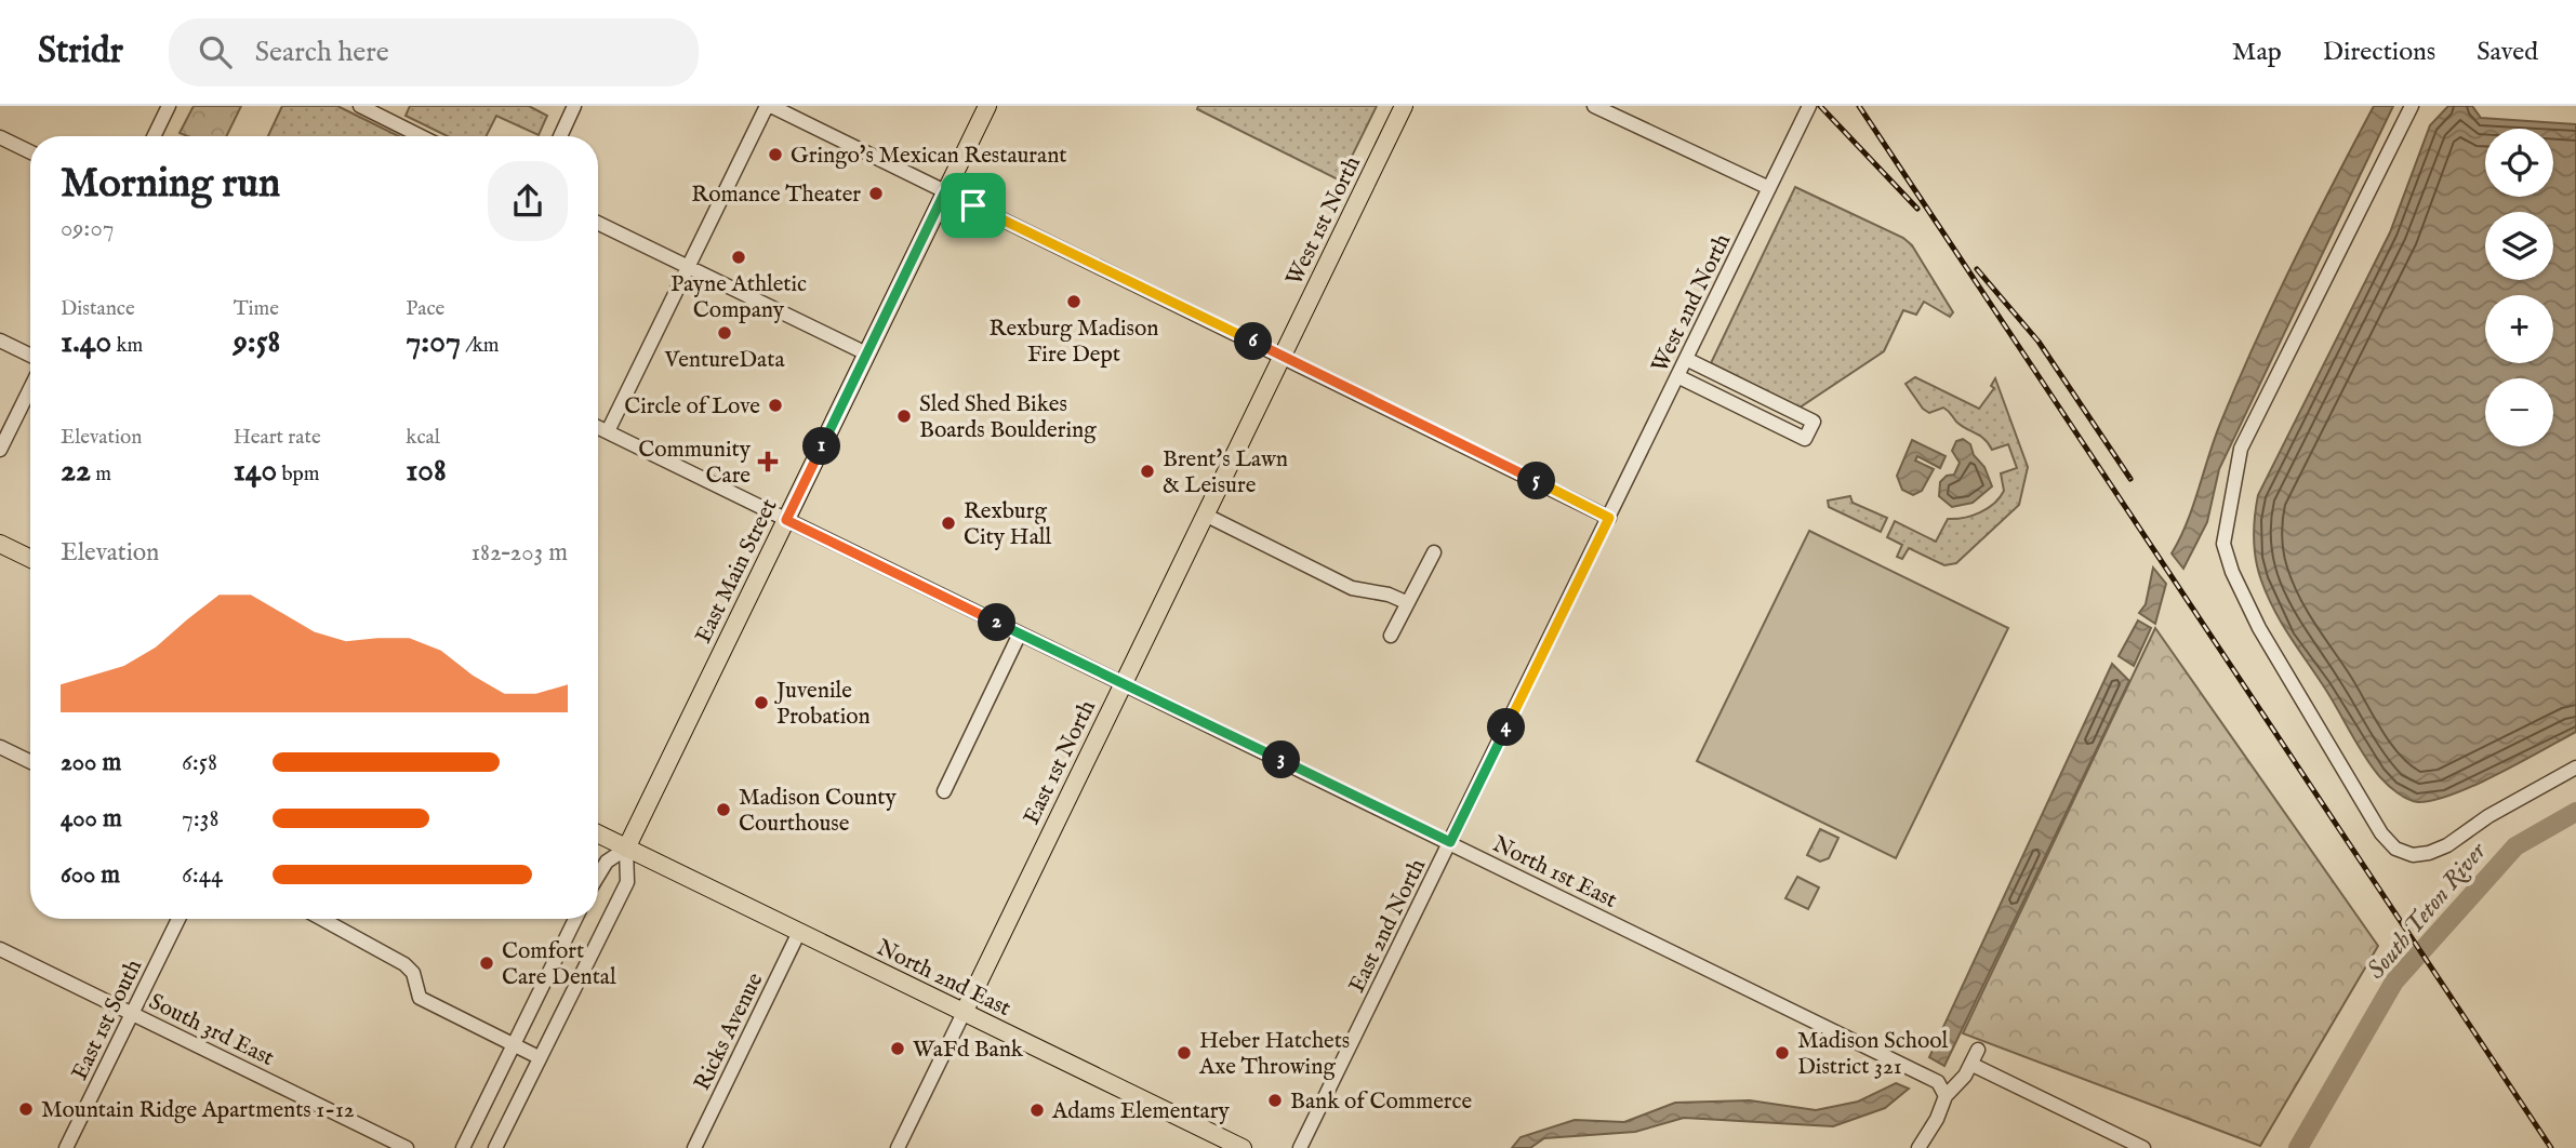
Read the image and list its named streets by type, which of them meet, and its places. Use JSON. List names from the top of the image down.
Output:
{
  "streets": {
    "main road": [
      "West 1st North",
      "East Main Street",
      "East 1st North",
      "North 2nd East"
    ],
    "street": [
      "West 2nd North",
      "North 1st East",
      "East 2nd North",
      "East 1st South",
      "South 3rd East",
      "Ricks Avenue"
    ]
  },
  "crossings": [
    ["West 1st North", "East 1st North"],
    ["West 2nd North", "East 2nd North"],
    ["East Main Street", "North 1st East"],
    ["East Main Street", "North 2nd East"],
    ["East 1st North", "North 1st East"],
    ["East 1st North", "North 2nd East"],
    ["North 1st East", "East 2nd North"],
    ["North 2nd East", "Ricks Avenue"],
    ["East 1st South", "South 3rd East"]
  ],
  "water": ["South Teton River"],
  "places": {
    "other": [
      "Gringo's Mexican Restaurant",
      "Romance Theater",
      "Payne Athletic Company",
      "Rexburg Madison Fire Dept",
      "VentureData",
      "Circle of Love",
      "Sled Shed Bikes Boards Bouldering",
      "Brent's Lawn & Leisure",
      "Rexburg City Hall",
      "Juvenile Probation",
      "Madison County Courthouse",
      "Comfort Care Dental",
      "WaFd Bank",
      "Heber Hatchets Axe Throwing",
      "Madison School District 321",
      "Bank of Commerce",
      "Mountain Ridge Apartments 1-12",
      "Adams Elementary"
    ],
    "health": ["Community Care"]
  },
  "page": {
    "header": "Stridr",
    "search": "Search here",
    "nav": ["Map", "Directions", "Saved"],
    "map_buttons": ["+", "−"],
    "heading": ["Morning run", "09:07"],
    "stats": [
      ["Distance", "1.40 km"],
      ["Time", "9:58"],
      ["Pace", "7:07 /km"],
      ["Elevation", "22 m"],
      ["Heart rate", "140 bpm"],
      ["kcal", "108"]
    ],
    "pins": [
      "6",
      "1",
      "5",
      "2",
      "4",
      "3"
    ],
    "chart": ["Elevation", "182–203 m"],
    "list": [
      {
        "name": "200 m",
        "note": "6:58"
      },
      {
        "name": "400 m",
        "note": "7:38"
      },
      {
        "name": "600 m",
        "note": "6:44"
      }
    ]
  }
}
